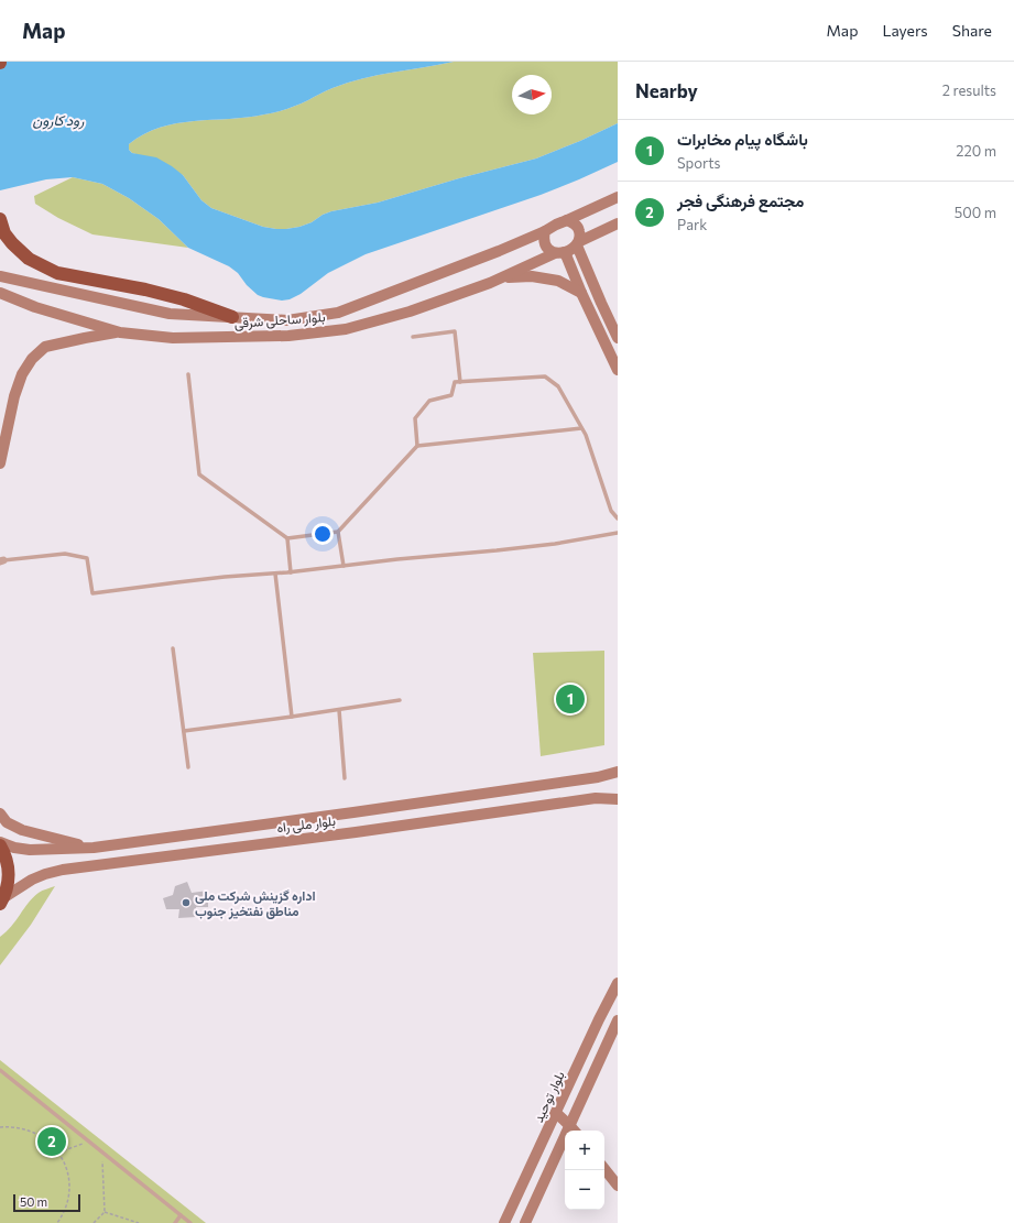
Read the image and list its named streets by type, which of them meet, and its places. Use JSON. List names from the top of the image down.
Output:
{
  "streets": {
    "main road": ["بلوار ساحلی شرقی", "بلوار ملی راه", "بلوار توحید"]
  },
  "water": ["رود کارون"],
  "places": ["اداره گزینش شرکت ملی مناطق نفتخیز جنوب"],
  "scale_bar": "50 m",
  "north": "right",
  "page": {
    "header": "Map",
    "nav": ["Map", "Layers", "Share"],
    "heading": ["Nearby", "2 results"],
    "list": [
      {
        "mark": "1",
        "name": "باشگاه پیام مخابرات",
        "note": "Sports",
        "value": "220 m"
      },
      {
        "mark": "2",
        "name": "مجتمع فرهنگی فجر",
        "note": "Park",
        "value": "500 m"
      }
    ],
    "pins": ["1", "2"],
    "map_buttons": ["+", "−"],
    "scale": "50 m"
  }
}
